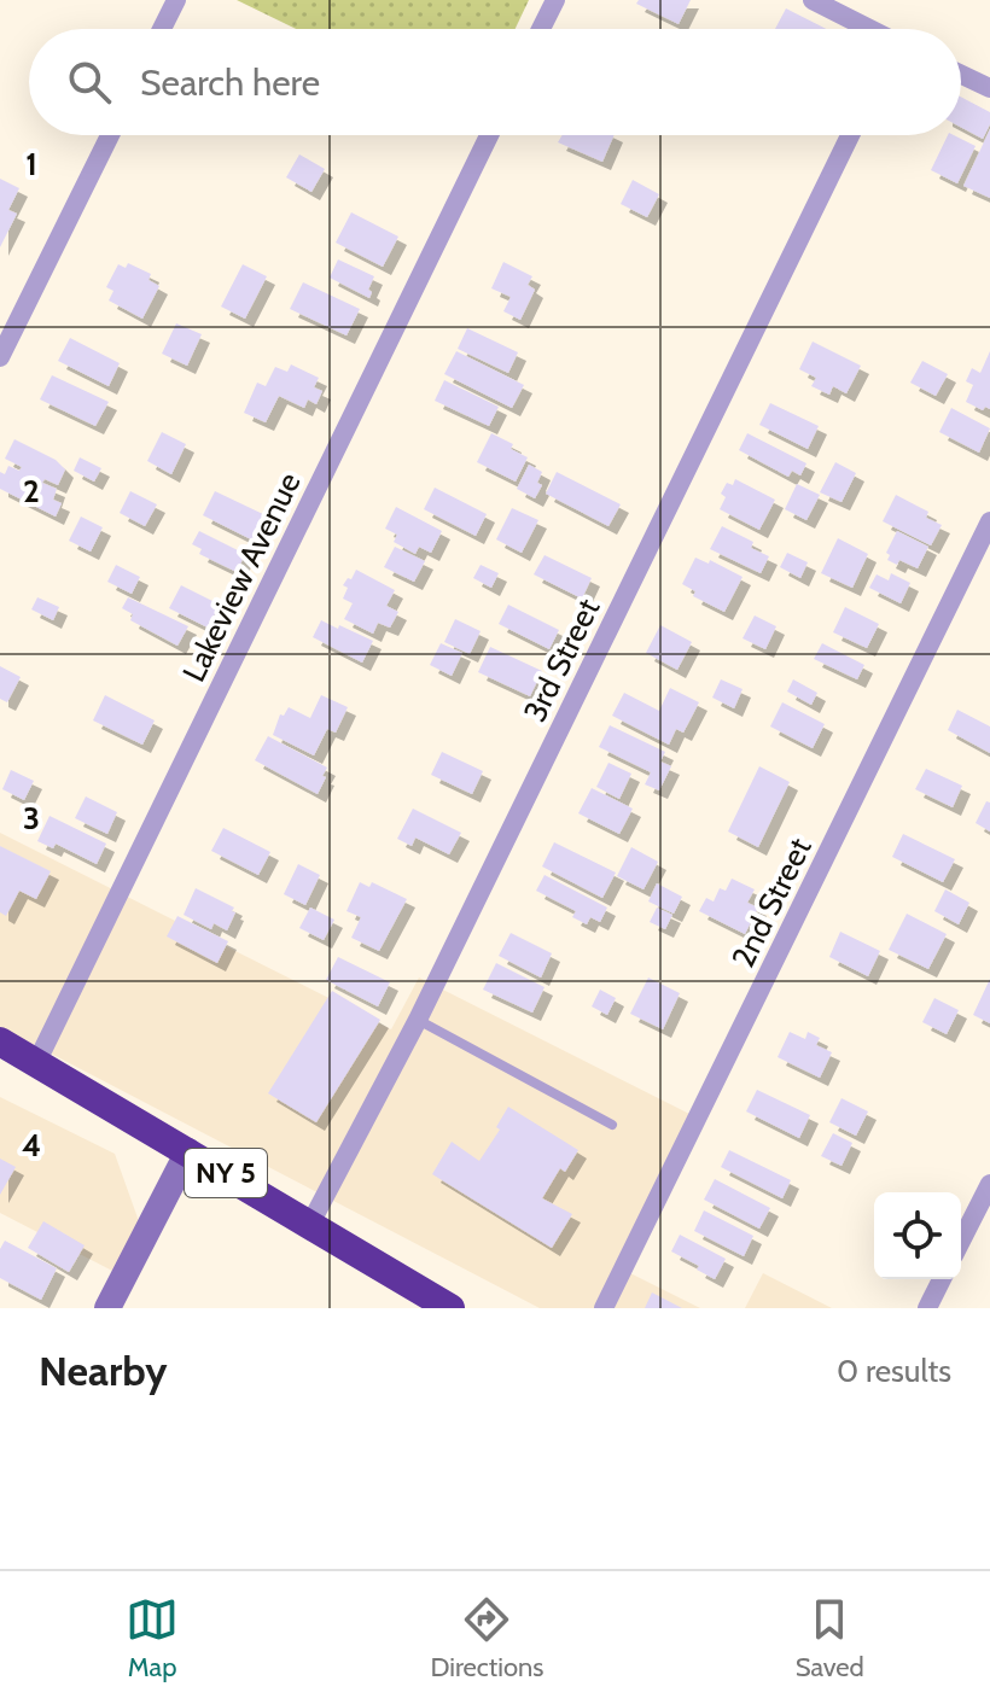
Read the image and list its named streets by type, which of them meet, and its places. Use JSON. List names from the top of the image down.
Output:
{
  "streets": {
    "highway": ["NY 5"],
    "street": ["Lakeview Avenue", "3rd Street", "2nd Street"]
  },
  "crossings": [
    ["Lakeview Avenue", "NY 5"],
    ["3rd Street", "NY 5"]
  ],
  "page": {
    "search": "Search here",
    "heading": ["Nearby", "0 results"],
    "nav": ["Map", "Directions", "Saved"]
  },
  "grid": {
    "rows": [
      "1",
      "2",
      "3",
      "4"
    ]
  }
}
